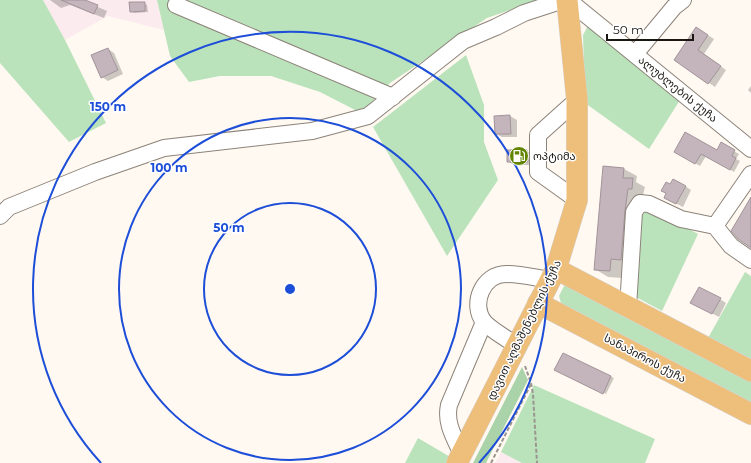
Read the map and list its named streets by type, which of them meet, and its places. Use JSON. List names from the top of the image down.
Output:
{
  "streets": {
    "main road": ["დავით აღმაშენებლის ქუჩა", "სანაპიროს ქუჩა"],
    "street": ["ალუბლების ქუჩა"]
  },
  "crossings": [
    ["ალუბლების ქუჩა", "დავით აღმაშენებლის ქუჩა"],
    ["დავით აღმაშენებლის ქუჩა", "სანაპიროს ქუჩა"]
  ],
  "places": {
    "fuel station": ["ოპტიმა"]
  },
  "scale_bar": "50 m",
  "rings": ["150 m", "100 m", "50 m"]
}
